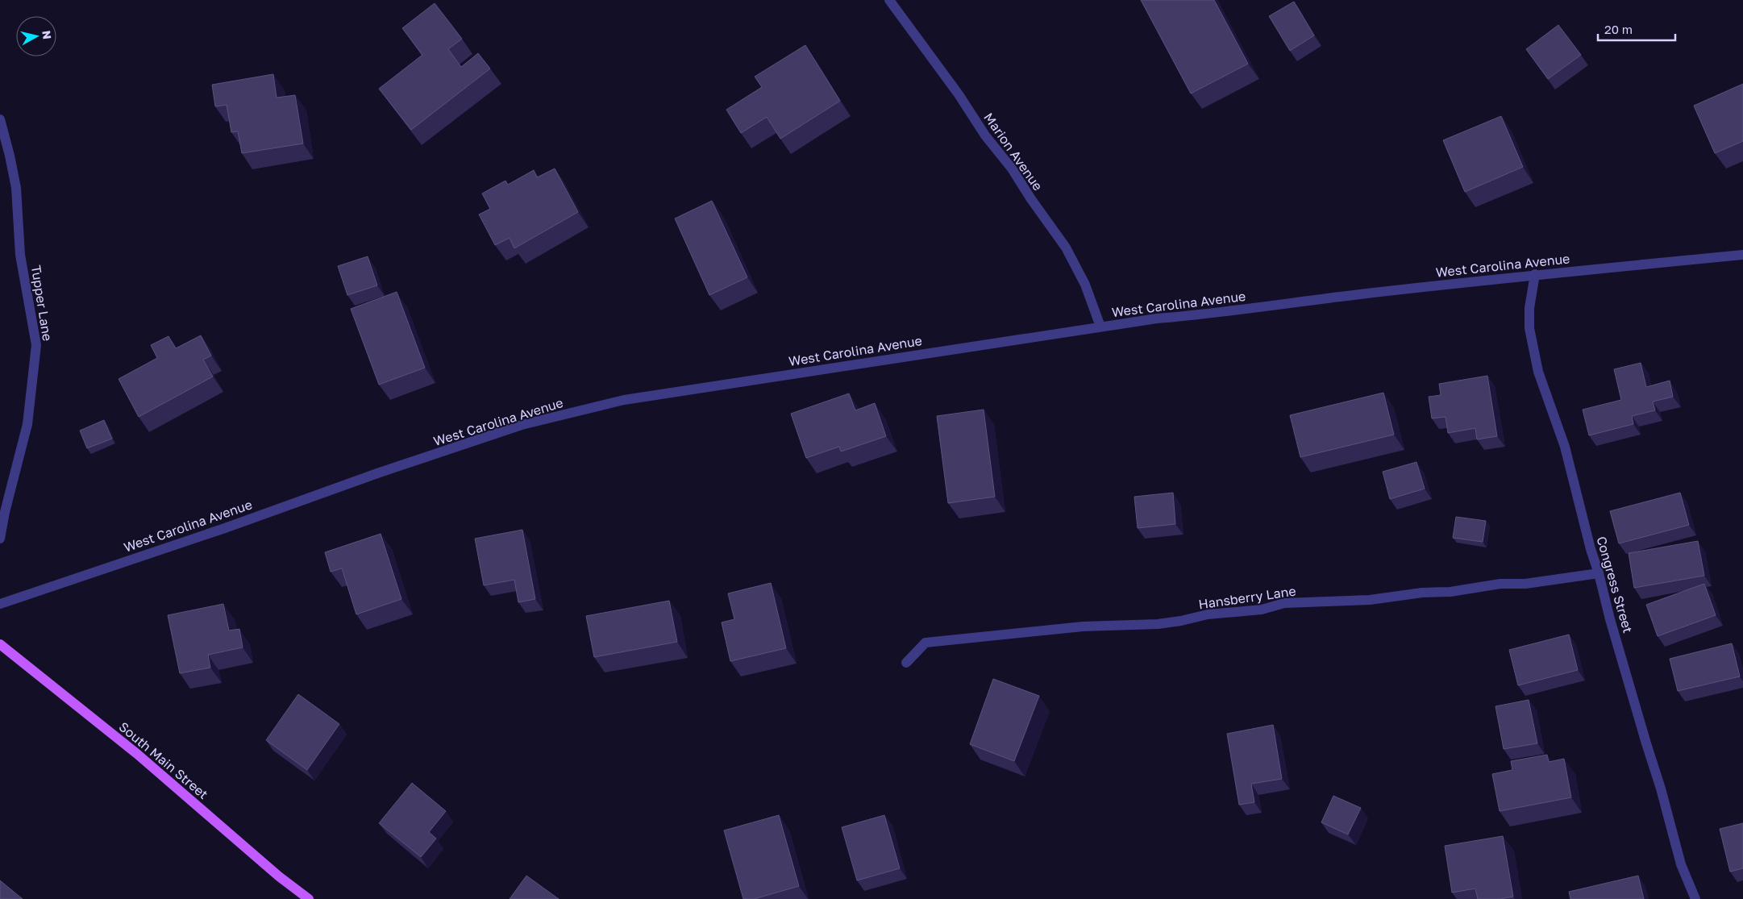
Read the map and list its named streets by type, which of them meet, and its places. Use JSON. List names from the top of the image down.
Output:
{
  "streets": {
    "main road": ["South Main Street"],
    "street": [
      "Marion Avenue",
      "West Carolina Avenue",
      "Tupper Lane",
      "Congress Street",
      "Hansberry Lane"
    ]
  },
  "crossings": [
    ["Marion Avenue", "West Carolina Avenue"],
    ["West Carolina Avenue", "Congress Street"],
    ["Congress Street", "Hansberry Lane"]
  ],
  "scale_bar": "20 m",
  "north": "right"
}
